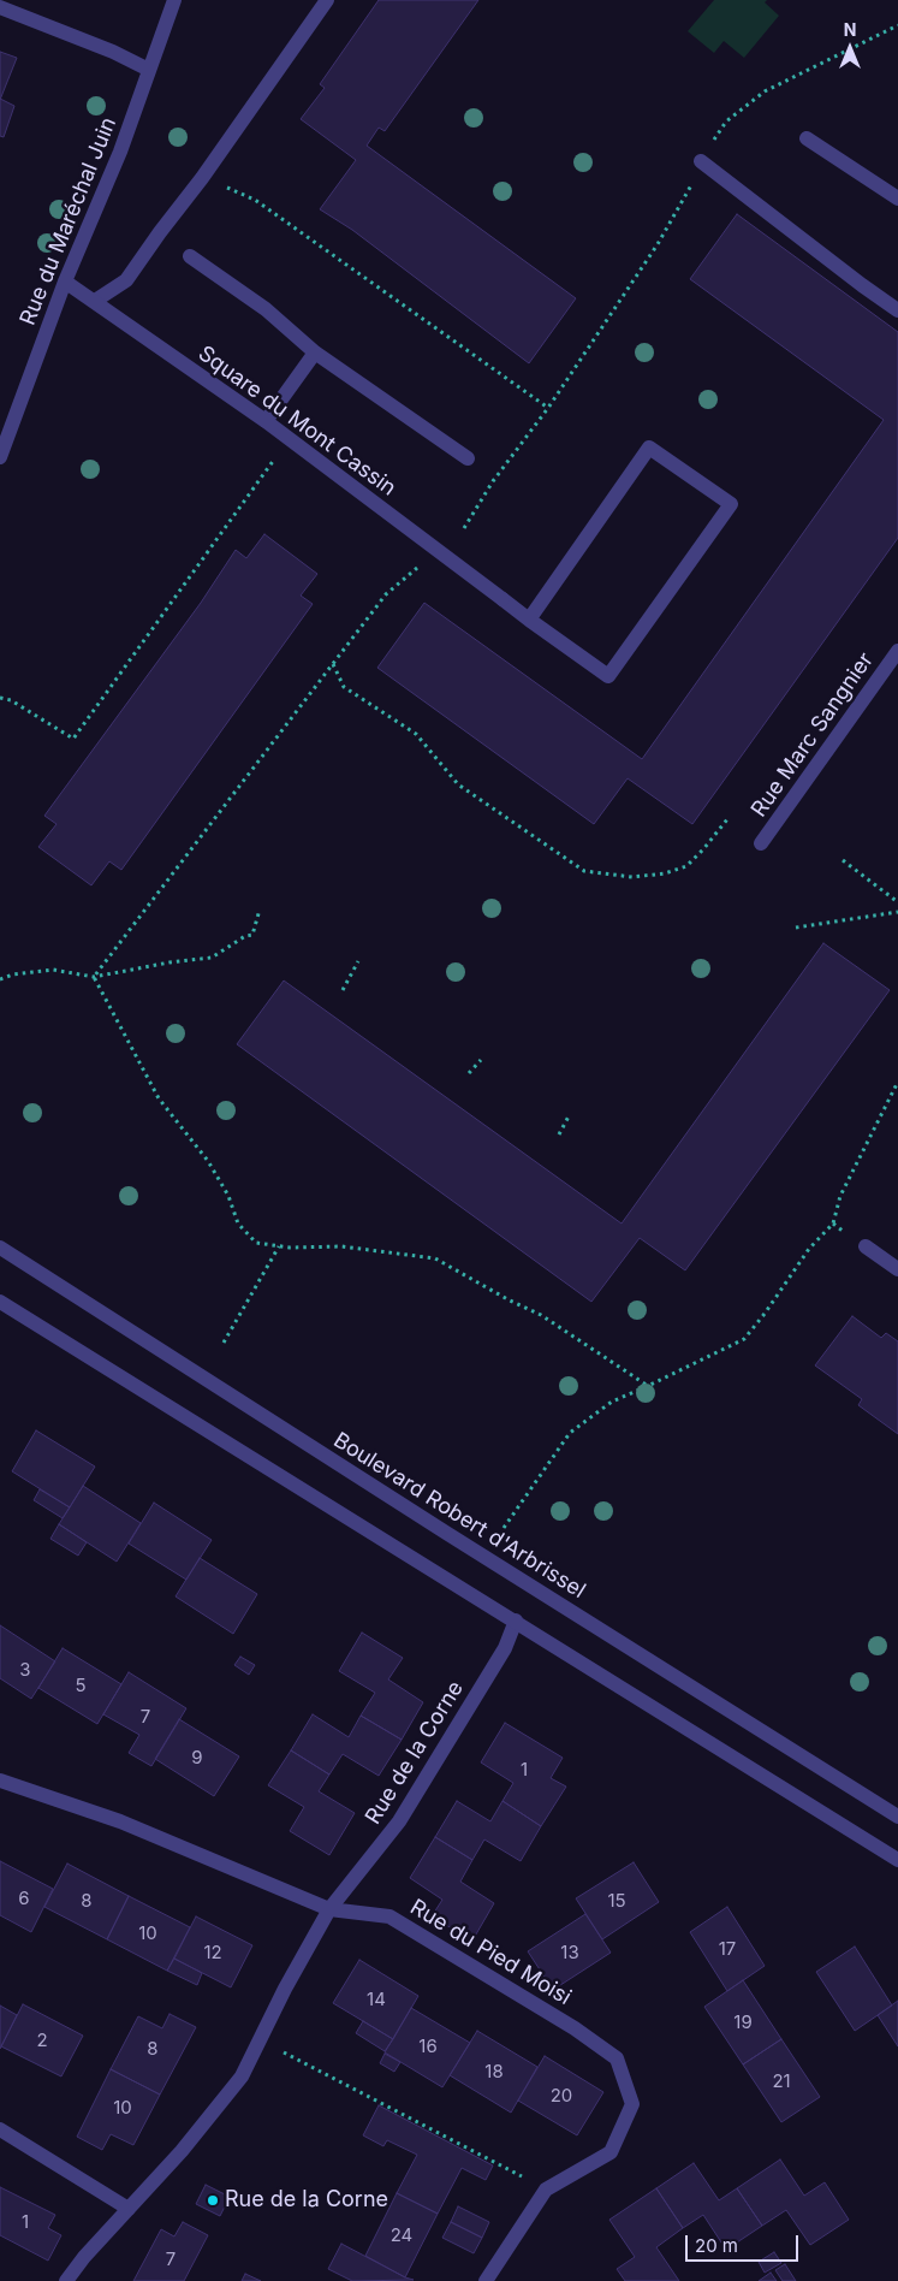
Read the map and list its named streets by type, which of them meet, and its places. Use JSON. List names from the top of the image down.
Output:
{
  "streets": {
    "street": [
      "Rue du Maréchal Juin",
      "Square du Mont Cassin",
      "Rue Marc Sangnier",
      "Boulevard Robert d'Arbrissel",
      "Rue de la Corne",
      "Rue du Pied Moisi"
    ]
  },
  "crossings": [
    ["Rue du Maréchal Juin", "Square du Mont Cassin"],
    ["Rue de la Corne", "Rue du Pied Moisi"]
  ],
  "places": ["Rue de la Corne"],
  "house_numbers": [
    "3",
    "5",
    "7",
    "9",
    "1",
    "6",
    "8",
    "15",
    "10",
    "17",
    "12",
    "13",
    "14",
    "19",
    "2",
    "16",
    "8",
    "18",
    "21",
    "20",
    "10",
    "1",
    "24",
    "7"
  ],
  "scale_bar": "20 m",
  "north": "top"
}
